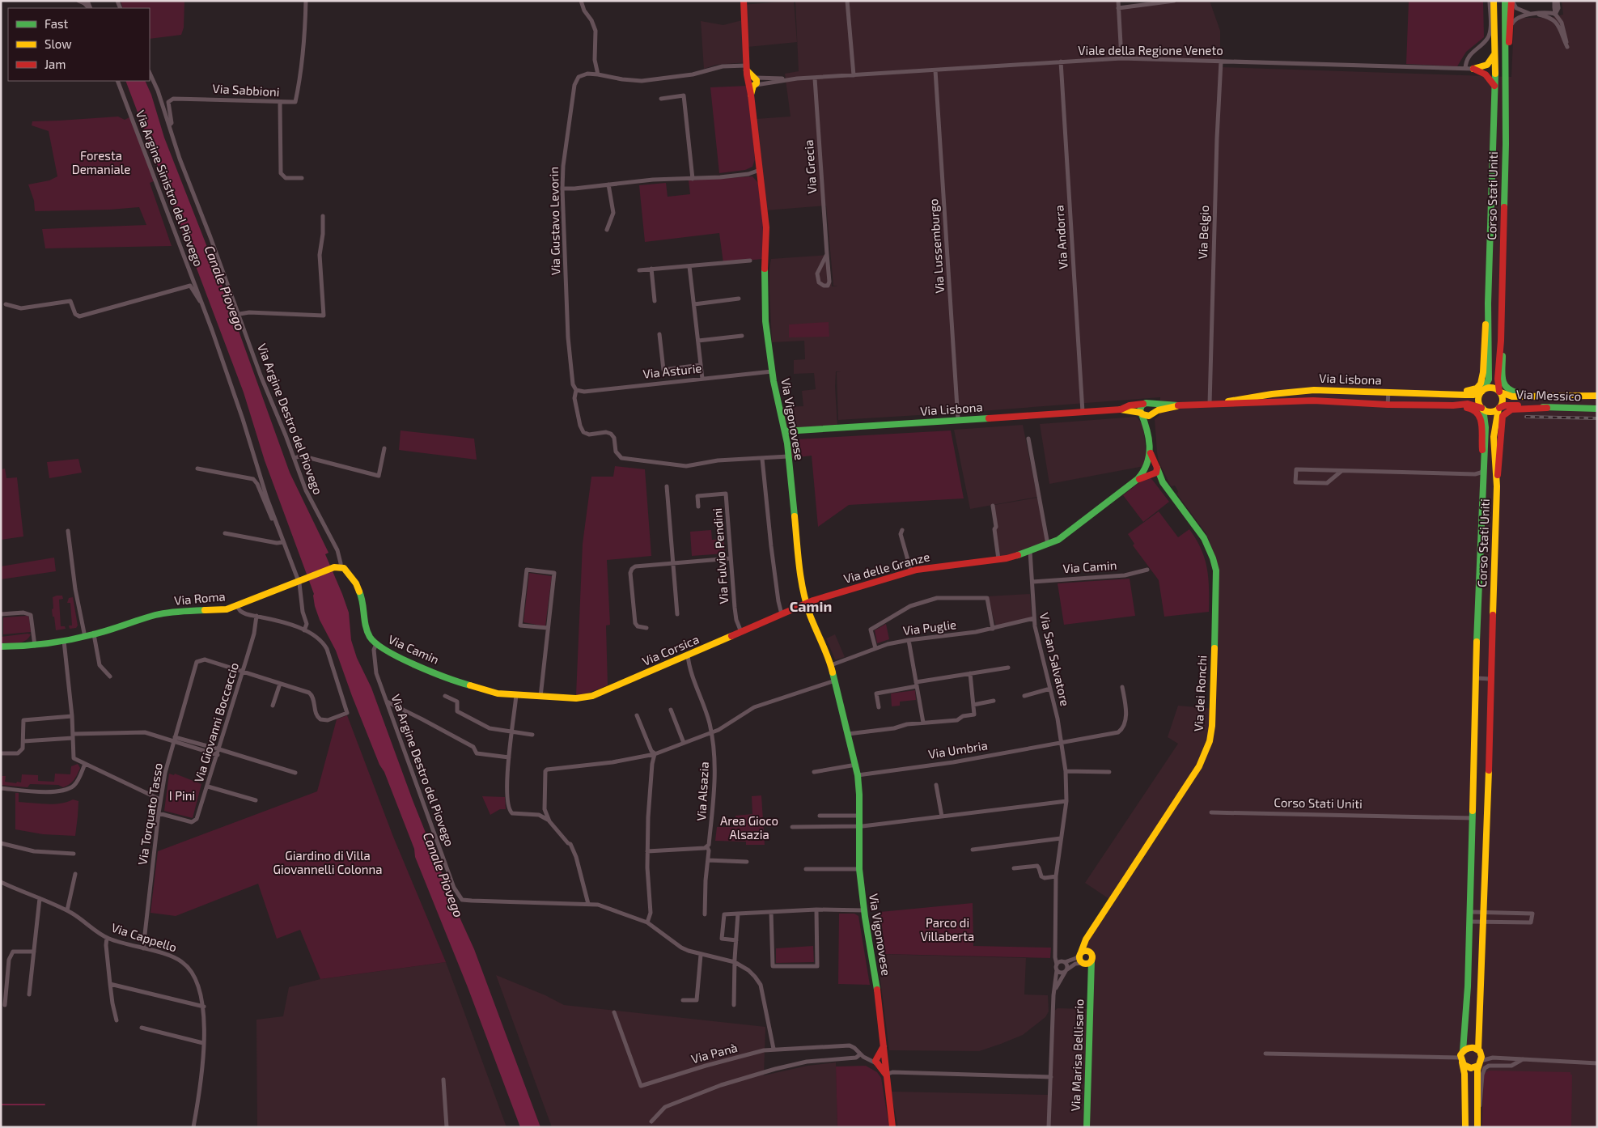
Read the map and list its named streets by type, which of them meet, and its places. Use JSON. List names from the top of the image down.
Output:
{
  "streets": {
    "street": [
      "Viale della Regione Veneto",
      "Via Sabbioni",
      "Via Grecia",
      "Via Argine Sinistro del Piovego",
      "Corso Stati Uniti",
      "Via Gustavo Levorin",
      "Via Belgio",
      "Via Andorra",
      "Via Lussemburgo",
      "Via Asturie",
      "Via Lisbona",
      "Via Messico",
      "Via Argine Destro del Piovego",
      "Via Vigonovese",
      "Via Fulvio Pendini",
      "Via Camin",
      "Via delle Granze",
      "Via Roma",
      "Via Puglie",
      "Via Corsica",
      "Via San Salvatore",
      "Via dei Ronchi",
      "Via Giovanni Boccaccio",
      "Via Umbria",
      "Via Alsazia",
      "Via Torquato Tasso",
      "Via Cappello",
      "Via Panà",
      "Via Marisa Bellisario"
    ]
  },
  "crossings": [
    ["Viale della Regione Veneto", "Via Grecia"],
    ["Viale della Regione Veneto", "Via Belgio"],
    ["Viale della Regione Veneto", "Via Andorra"],
    ["Viale della Regione Veneto", "Via Lussemburgo"],
    ["Viale della Regione Veneto", "Via Vigonovese"],
    ["Via Sabbioni", "Via Argine Destro del Piovego"],
    ["Via Argine Sinistro del Piovego", "Via Roma"],
    ["Corso Stati Uniti", "Via Lisbona"],
    ["Corso Stati Uniti", "Via Messico"],
    ["Via Gustavo Levorin", "Via Asturie"],
    ["Via Gustavo Levorin", "Via Vigonovese"],
    ["Via Belgio", "Via Lisbona"],
    ["Via Andorra", "Via Lisbona"],
    ["Via Lussemburgo", "Via Lisbona"],
    ["Via Asturie", "Via Vigonovese"],
    ["Via Lisbona", "Via Messico"],
    ["Via Lisbona", "Via Vigonovese"],
    ["Via Argine Destro del Piovego", "Via Camin"],
    ["Via Vigonovese", "Via delle Granze"],
    ["Via Vigonovese", "Via Puglie"],
    ["Via Vigonovese", "Via Corsica"],
    ["Via Vigonovese", "Via Umbria"],
    ["Via Fulvio Pendini", "Via Corsica"],
    ["Via Camin", "Via Corsica"],
    ["Via Camin", "Via San Salvatore"],
    ["Via delle Granze", "Via Corsica"],
    ["Via delle Granze", "Via San Salvatore"],
    ["Via delle Granze", "Via dei Ronchi"],
    ["Via Roma", "Via Giovanni Boccaccio"],
    ["Via Puglie", "Via San Salvatore"],
    ["Via Corsica", "Via Alsazia"],
    ["Via San Salvatore", "Via Umbria"],
    ["Via dei Ronchi", "Via Marisa Bellisario"],
    ["Via Giovanni Boccaccio", "Via Torquato Tasso"],
    ["Via Torquato Tasso", "Via Cappello"]
  ],
  "districts": ["Camin"],
  "water": ["Canale Piovego"],
  "parks": [
    "Foresta Demaniale",
    "I Pini",
    "Area Gioco Alsazia",
    "Giardino di Villa Giovannelli Colonna",
    "Parco di Villaberta"
  ],
  "legend": ["Fast", "Slow", "Jam"]
}
